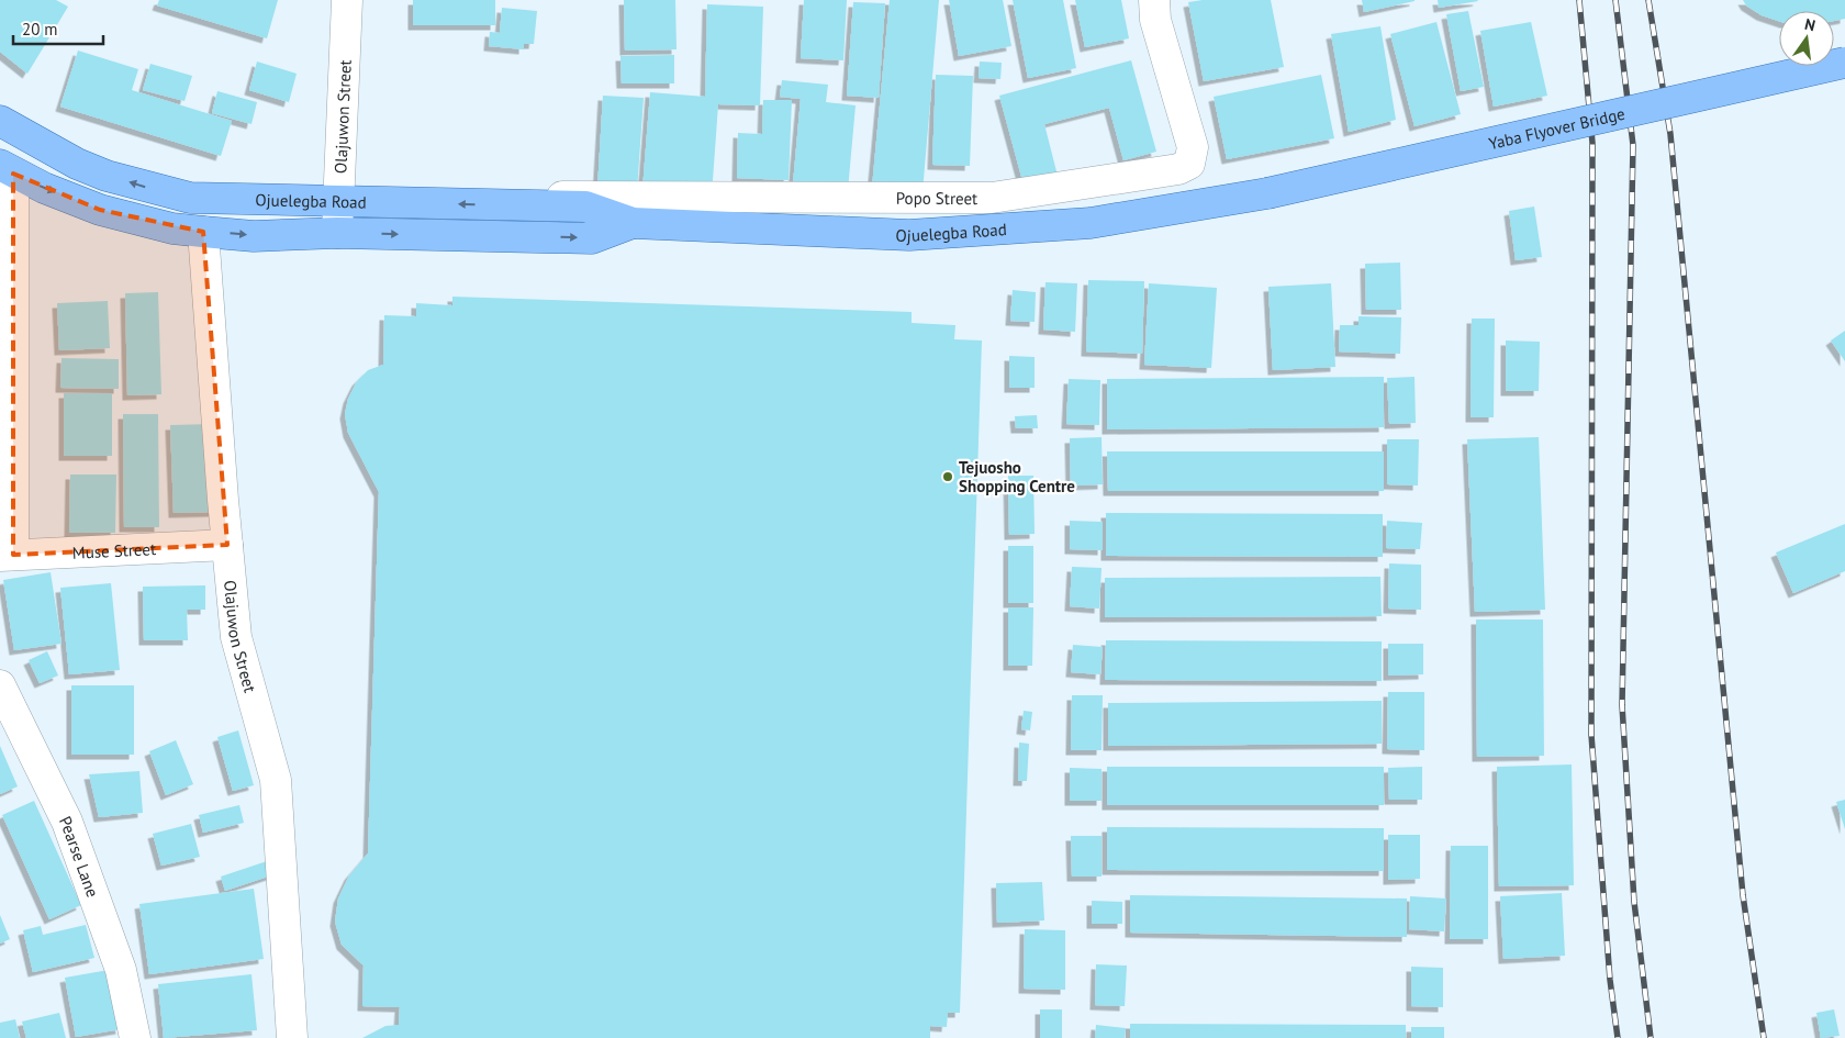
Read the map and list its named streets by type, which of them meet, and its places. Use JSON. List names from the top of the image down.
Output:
{
  "streets": {
    "main road": ["Yaba Flyover Bridge", "Ojuelegba Road"],
    "street": [
      "Olajuwon Street",
      "Popo Street",
      "Muse Street",
      "Pearse Lane"
    ]
  },
  "crossings": [
    ["Olajuwon Street", "Ojuelegba Road"],
    ["Olajuwon Street", "Muse Street"],
    ["Yaba Flyover Bridge", "Ojuelegba Road"],
    ["Popo Street", "Ojuelegba Road"]
  ],
  "places": ["Tejuosho Shopping Centre"],
  "scale_bar": "20 m",
  "north": "top"
}
